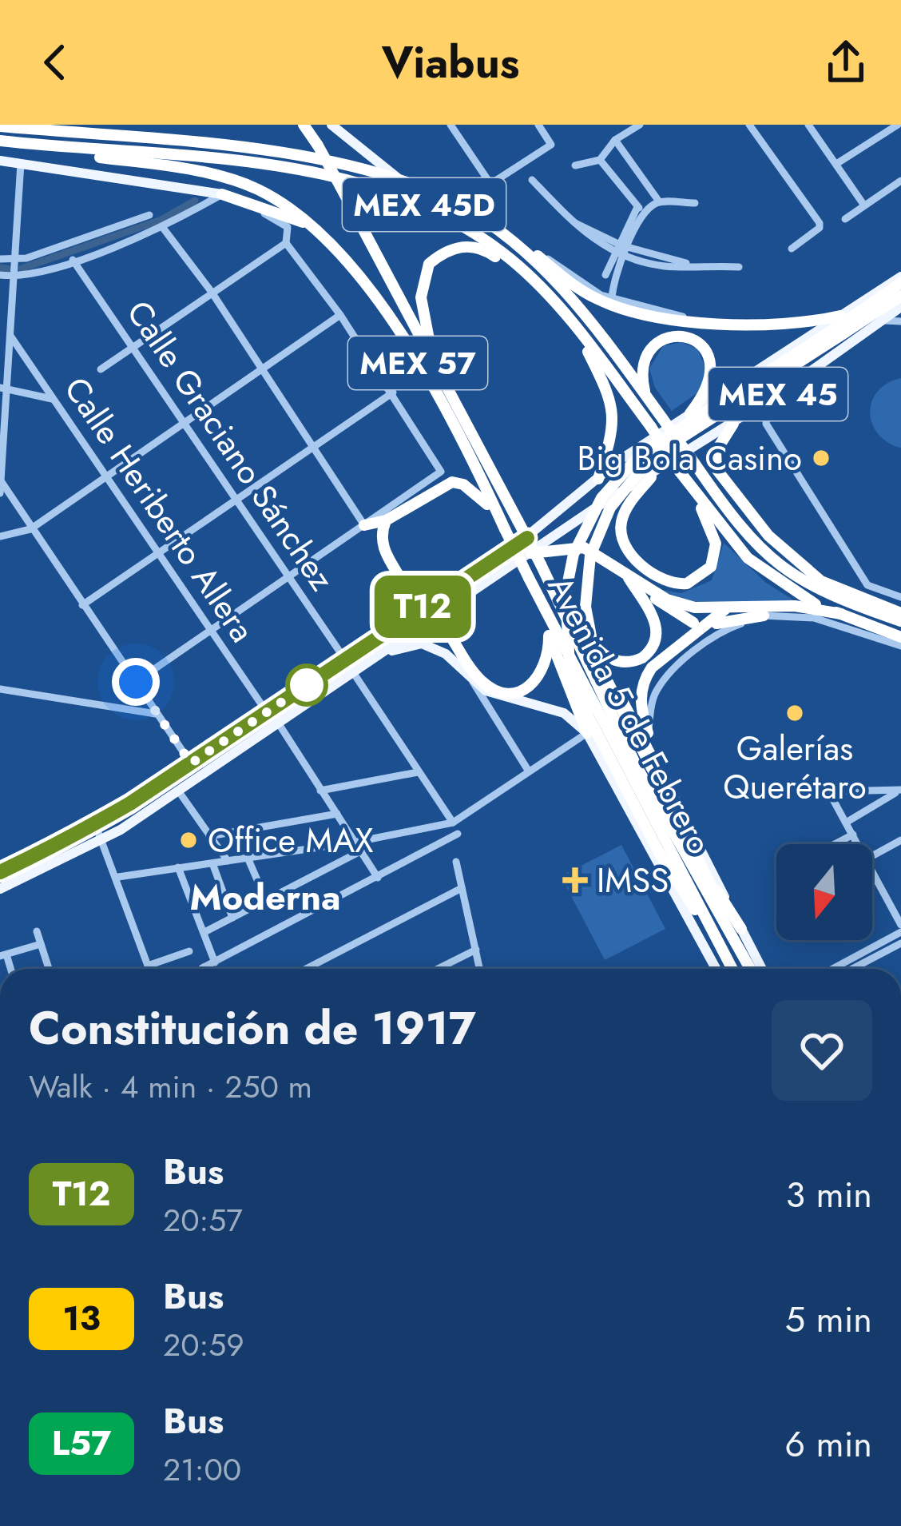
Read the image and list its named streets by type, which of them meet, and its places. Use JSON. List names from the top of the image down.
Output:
{
  "streets": {
    "highway": [
      "MEX 45D",
      "MEX 57",
      "MEX 45",
      "Avenida 5 de Febrero"
    ],
    "street": ["Calle Graciano Sánchez", "Calle Heriberto Allera"]
  },
  "crossings": [
    ["MEX 45D", "Avenida 5 de Febrero"],
    ["MEX 45", "Avenida 5 de Febrero"]
  ],
  "districts": ["Moderna"],
  "places": {
    "other": ["Big Bola Casino", "Galerías Querétaro", "Office MAX"],
    "health": ["IMSS"]
  },
  "lines": ["bus line T12"],
  "north": "bottom",
  "page": {
    "header": "Viabus",
    "on_map": "T12",
    "heading": ["Constitución de 1917", "Walk · 4 min · 250 m"],
    "list": [
      {
        "mark": "T12",
        "name": "Bus",
        "note": "20:57",
        "value": "3 min"
      },
      {
        "mark": "13",
        "name": "Bus",
        "note": "20:59",
        "value": "5 min"
      },
      {
        "mark": "L57",
        "name": "Bus",
        "note": "21:00",
        "value": "6 min"
      }
    ]
  }
}
